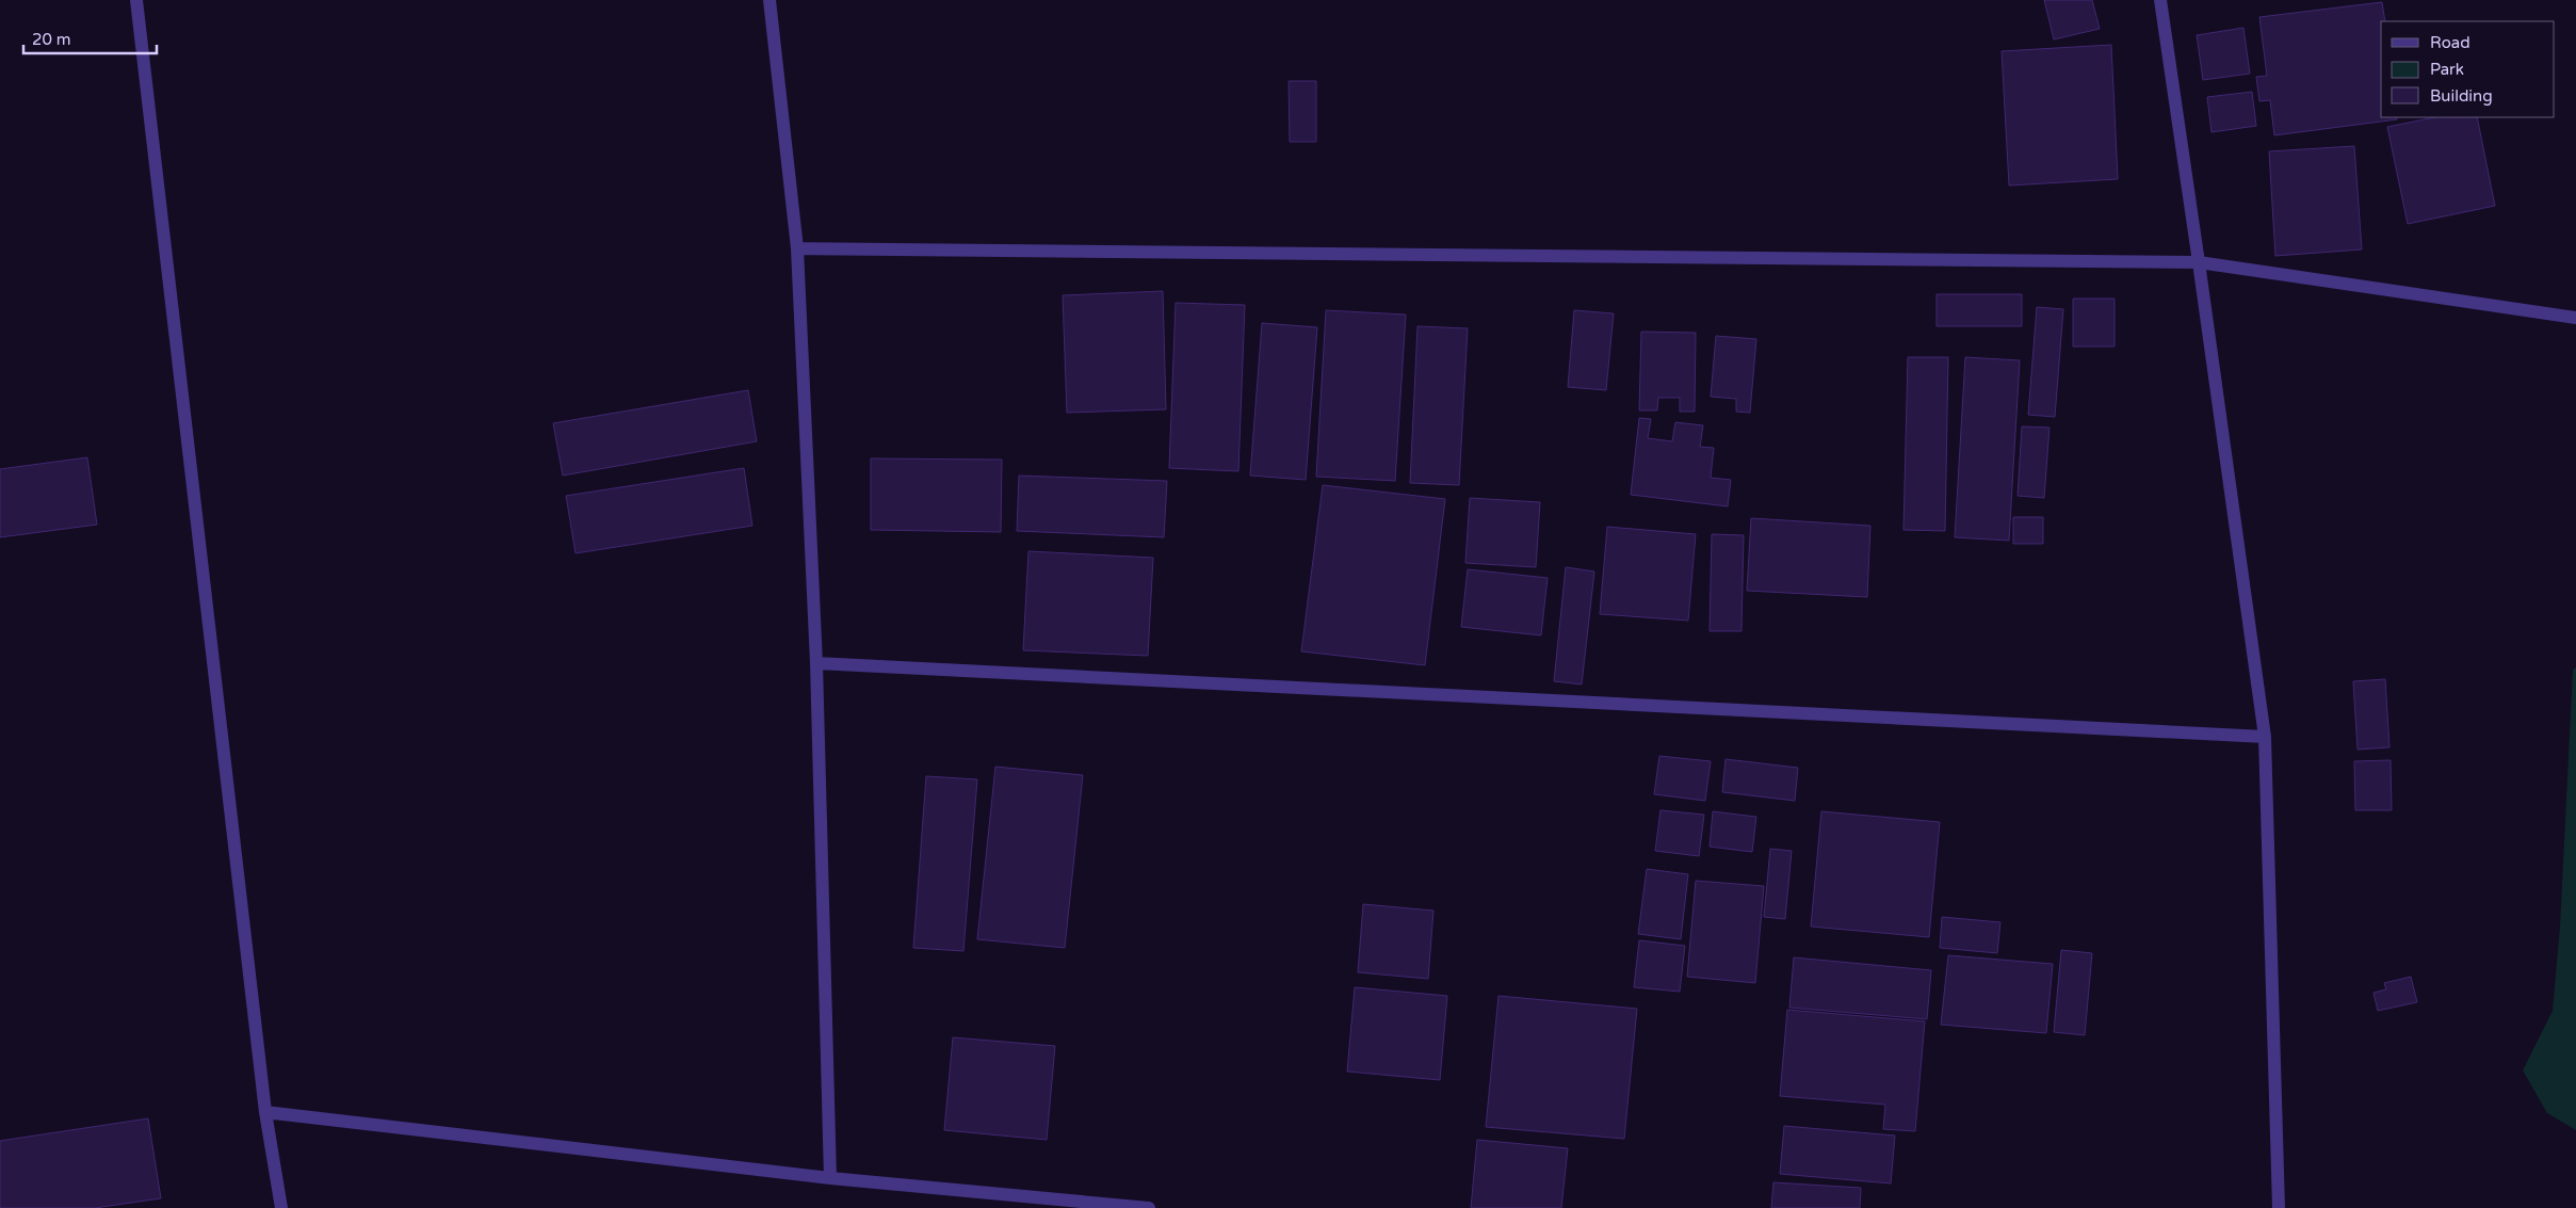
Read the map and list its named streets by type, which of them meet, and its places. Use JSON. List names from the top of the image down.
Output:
{
  "legend": ["Road", "Park", "Building"],
  "scale_bar": "20 m"
}
